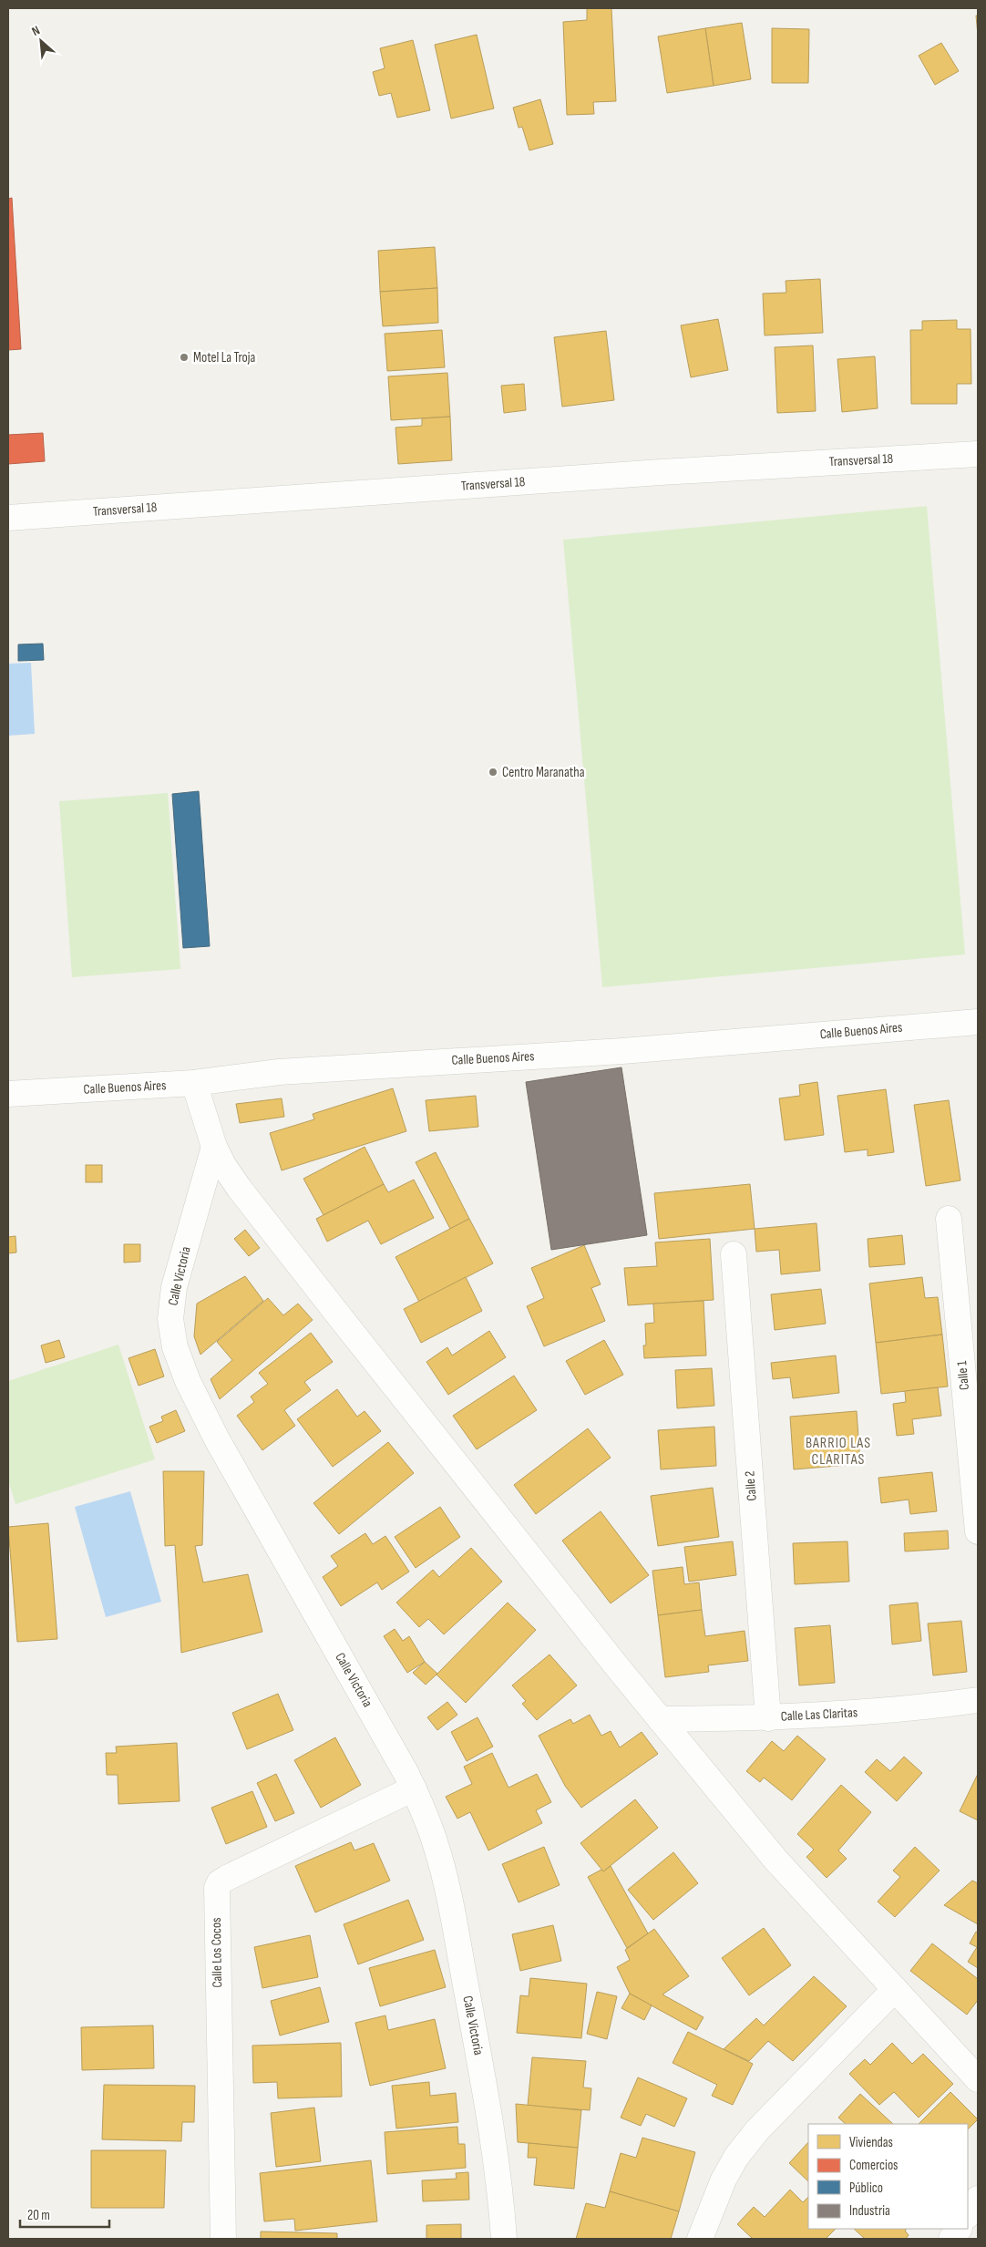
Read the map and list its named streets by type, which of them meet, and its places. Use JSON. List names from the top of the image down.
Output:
{
  "streets": {
    "street": [
      "Transversal 18",
      "Calle Buenos Aires",
      "Calle Victoria",
      "Calle 1",
      "Calle 2",
      "Calle Las Claritas",
      "Calle Los Cocos"
    ]
  },
  "crossings": [
    ["Calle Victoria", "Calle Los Cocos"],
    ["Calle 2", "Calle Las Claritas"]
  ],
  "districts": ["BARRIO LAS CLARITAS"],
  "places": ["Motel La Troja", "Centro Maranatha"],
  "legend": [
    "Viviendas",
    "Comercios",
    "Público",
    "Industria"
  ],
  "scale_bar": "20 m",
  "north": "top left"
}
